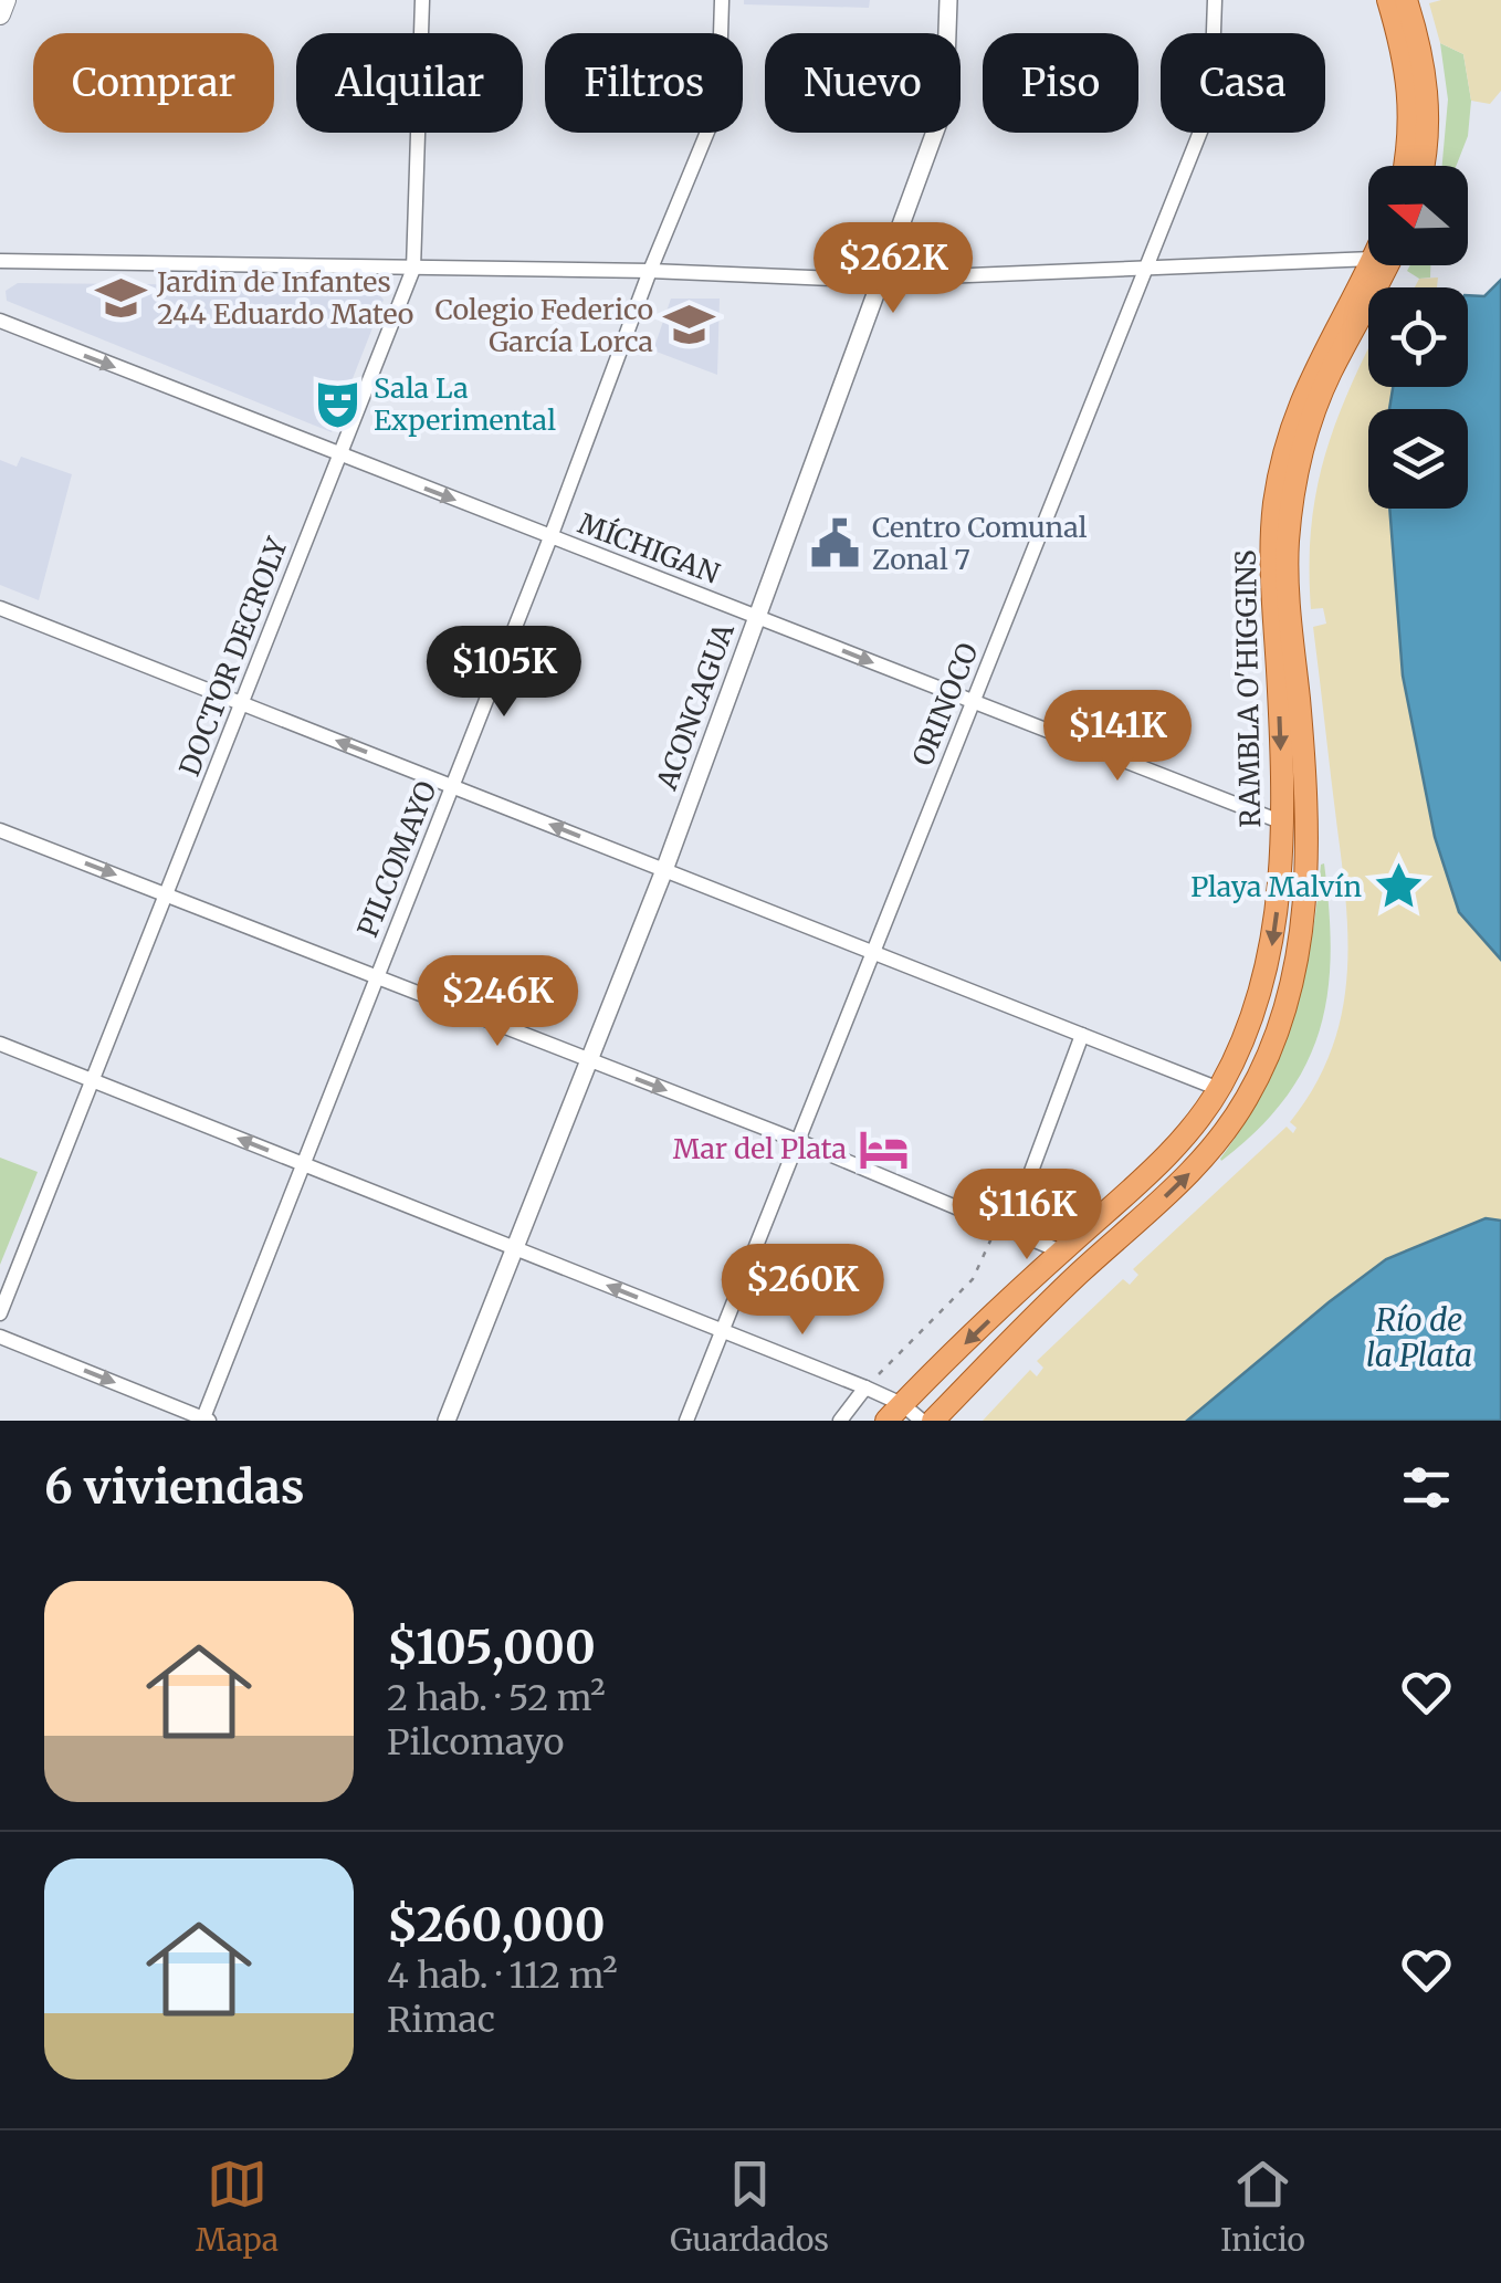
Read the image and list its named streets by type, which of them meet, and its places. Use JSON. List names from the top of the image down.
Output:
{
  "streets": {
    "main road": ["RAMBLA O'HIGGINS"],
    "street": [
      "MÍCHIGAN",
      "DOCTOR DECROLY",
      "ORINOCO",
      "ACONCAGUA",
      "PILCOMAYO"
    ]
  },
  "crossings": [
    ["MÍCHIGAN", "DOCTOR DECROLY"],
    ["MÍCHIGAN", "RAMBLA O'HIGGINS"],
    ["MÍCHIGAN", "ORINOCO"],
    ["MÍCHIGAN", "ACONCAGUA"],
    ["MÍCHIGAN", "PILCOMAYO"]
  ],
  "one_way": ["MÍCHIGAN"],
  "water": ["Río de la Plata"],
  "places": {
    "school or university": ["Jardin de Infantes 244 Eduardo Mateo", "Colegio Federico García Lorca"],
    "theatre": ["Sala La Experimental"],
    "public building": ["Centro Comunal Zonal 7"],
    "place": ["Playa Malvín"],
    "hotel": ["Mar del Plata"]
  },
  "north": "left",
  "page": {
    "chip": [
      "Comprar",
      "Alquilar",
      "Filtros",
      "Nuevo",
      "Piso",
      "Casa"
    ],
    "price": [
      "$262K",
      "$105K",
      "$141K",
      "$246K",
      "$116K",
      "$260K"
    ],
    "heading": "6 viviendas",
    "list": [
      {
        "name": "$105,000",
        "note": "2 hab. · 52 m² · Pilcomayo"
      },
      {
        "name": "$260,000",
        "note": "4 hab. · 112 m² · Rimac"
      }
    ],
    "tabs": ["Mapa", "Guardados", "Inicio"]
  }
}
